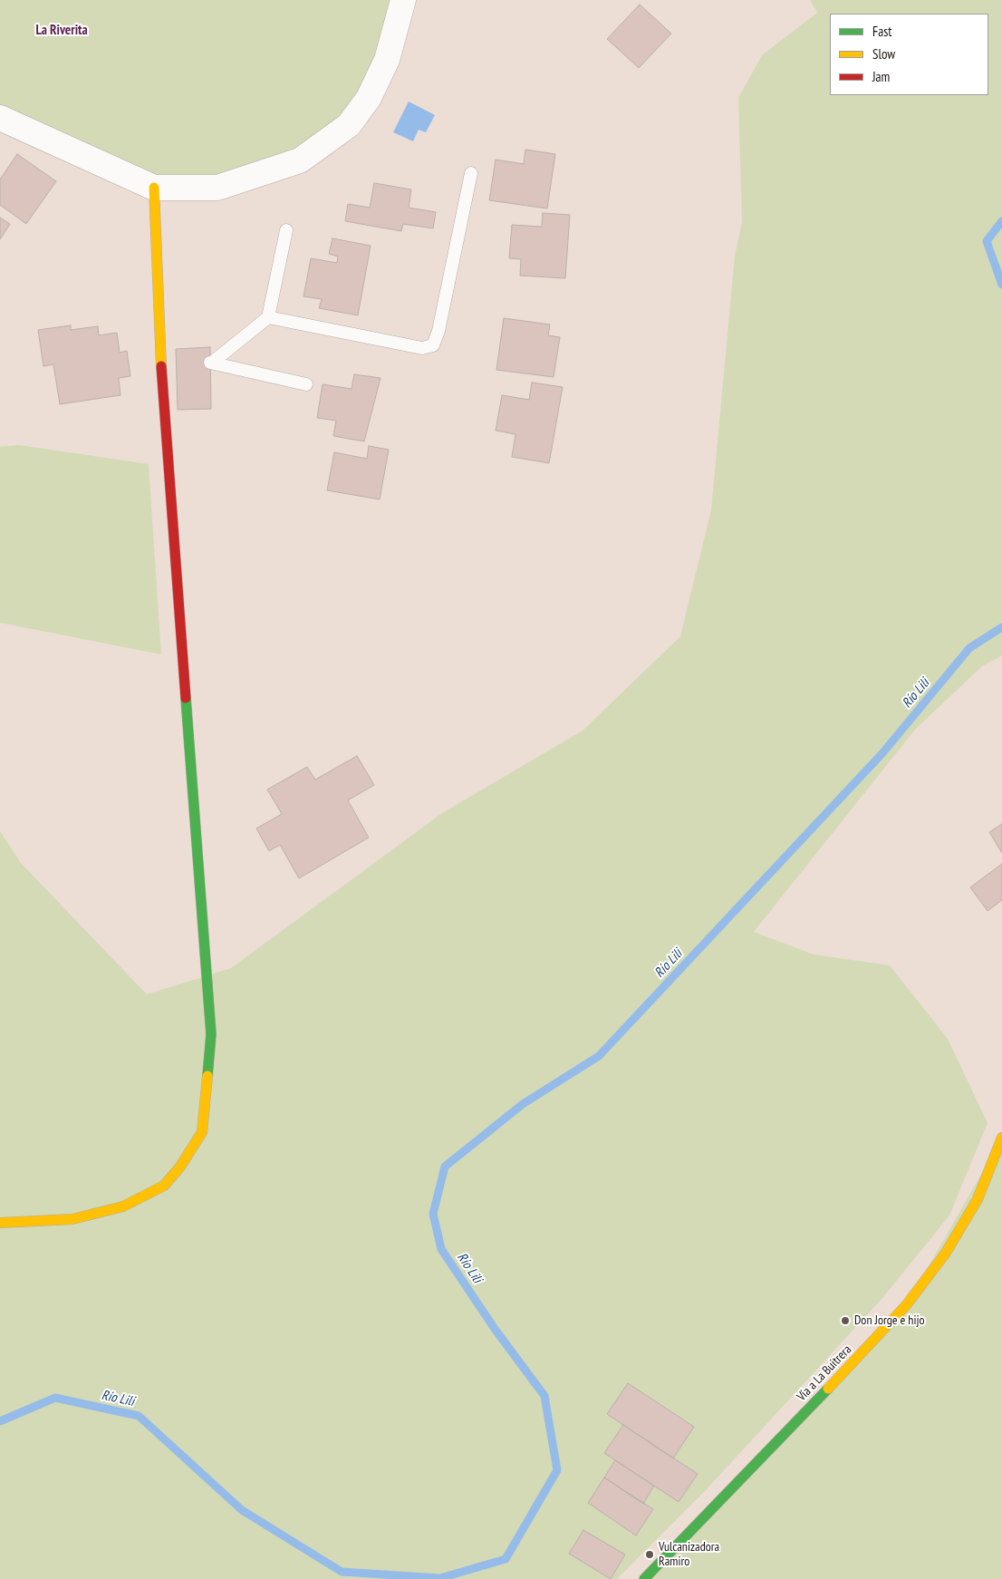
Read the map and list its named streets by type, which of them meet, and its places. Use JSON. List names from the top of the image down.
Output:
{
  "streets": {
    "street": ["Vía a La Buitrera"]
  },
  "districts": ["La Riverita"],
  "water": ["Río Lili"],
  "places": ["Don Jorge e hijo", "Vulcanizadora Ramiro"],
  "legend": ["Fast", "Slow", "Jam"]
}
